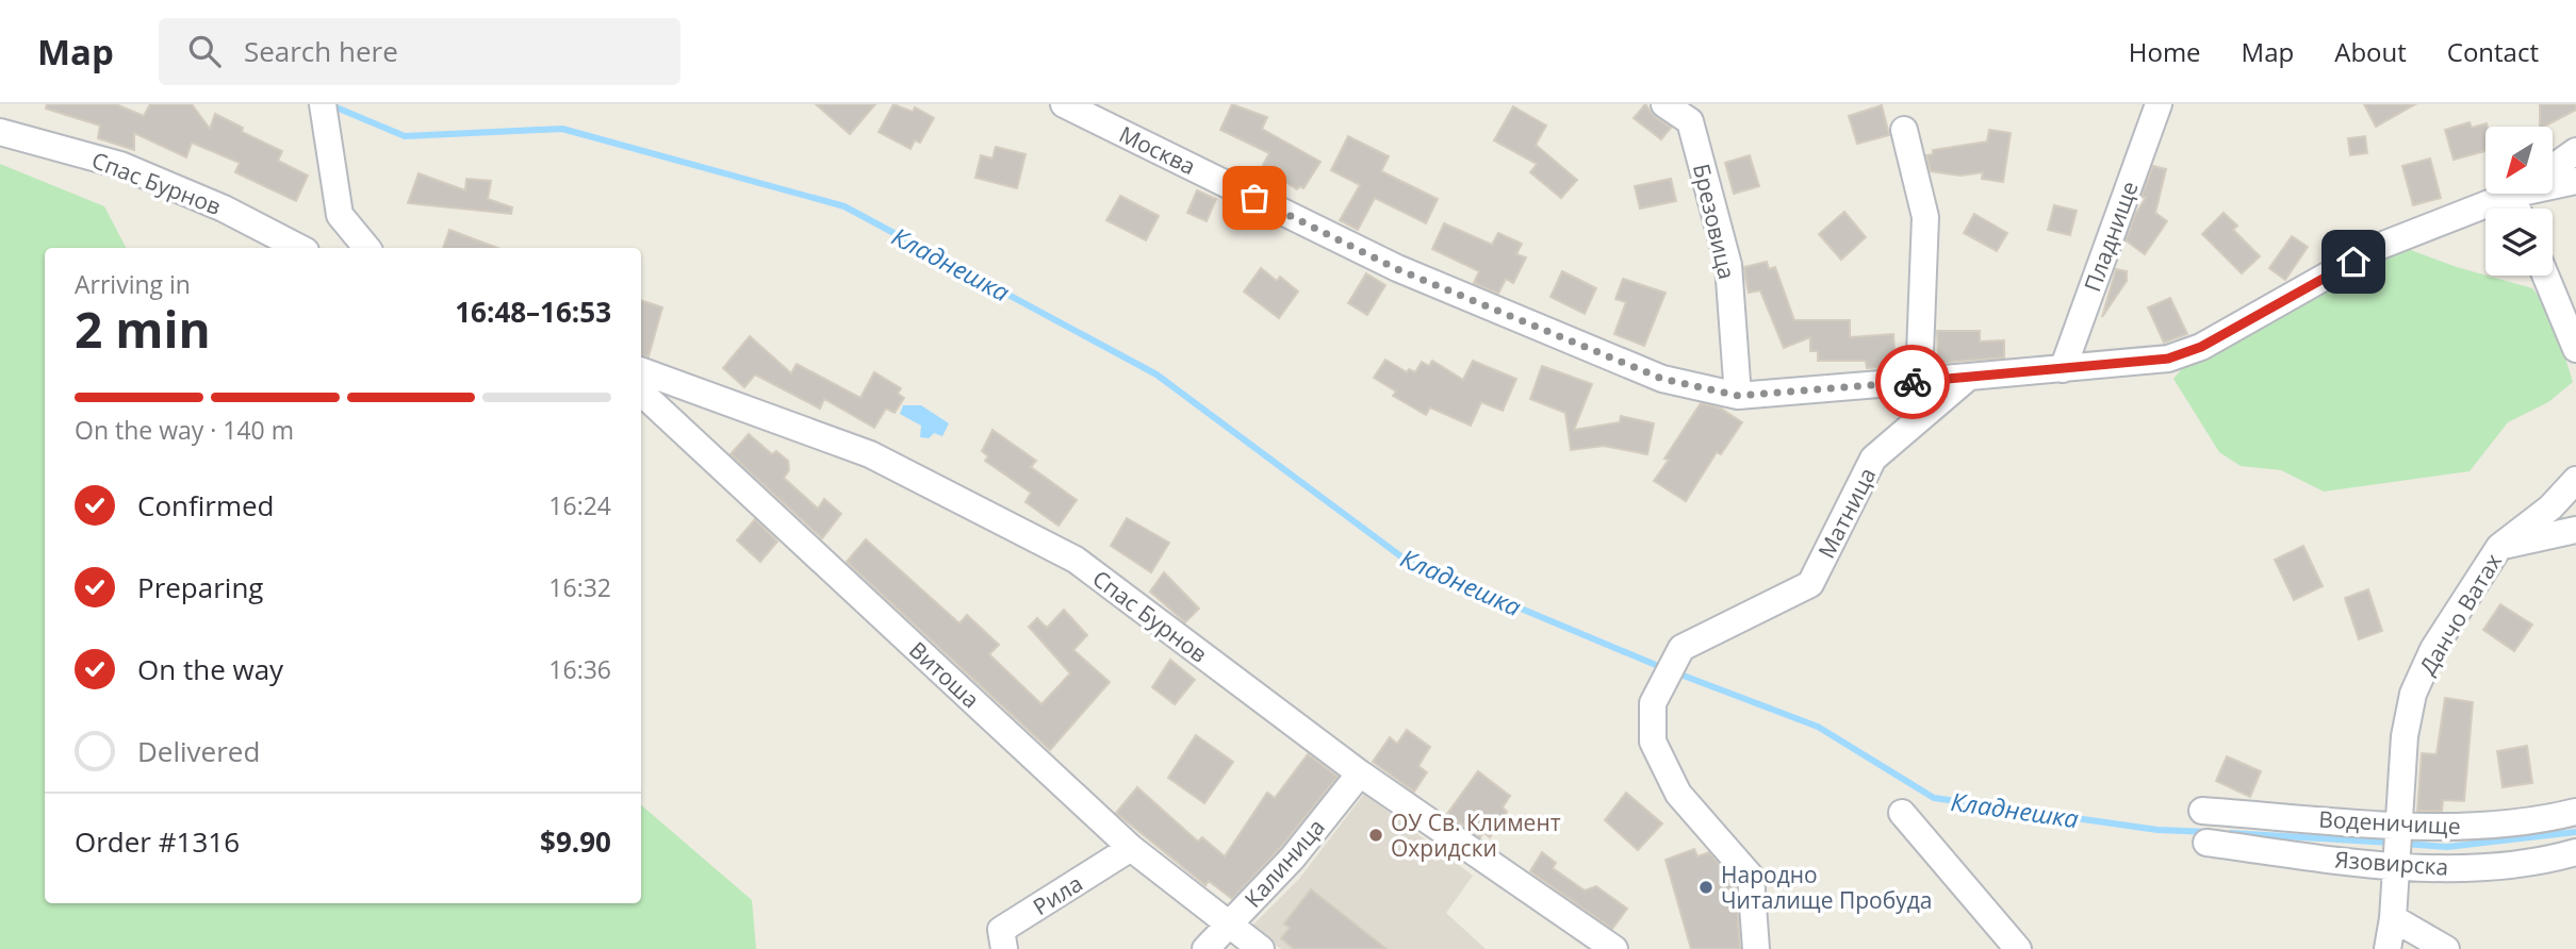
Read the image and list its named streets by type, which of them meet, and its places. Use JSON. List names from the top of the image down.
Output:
{
  "streets": {
    "street": [
      "Москва",
      "Спас Бурнов",
      "Брезовица",
      "Пладнище",
      "Матница",
      "Данчо Ватах",
      "Витоша",
      "Воденичище",
      "Калиница",
      "Язовирска",
      "Рила"
    ]
  },
  "crossings": [
    ["Москва", "Брезовица"],
    ["Москва", "Матница"],
    ["Спас Бурнов", "Калиница"],
    ["Данчо Ватах", "Воденичище"],
    ["Данчо Ватах", "Язовирска"],
    ["Витоша", "Калиница"],
    ["Витоша", "Рила"]
  ],
  "water": ["Кладнешка"],
  "places": ["ОУ Св. Климент Охридски", "Народно Читалище Пробуда"],
  "north": "bottom left",
  "page": {
    "header": "Map",
    "search": "Search here",
    "nav": [
      "Home",
      "Map",
      "About",
      "Contact"
    ],
    "heading": ["2 min", "Arriving in", "16:48–16:53"],
    "panel": ["Order #1316", "$9.90"],
    "bar": "On the way · 140 m",
    "list": [
      ["Confirmed", "16:24"],
      ["Preparing", "16:32"],
      ["On the way", "16:36"],
      "Delivered"
    ]
  }
}
